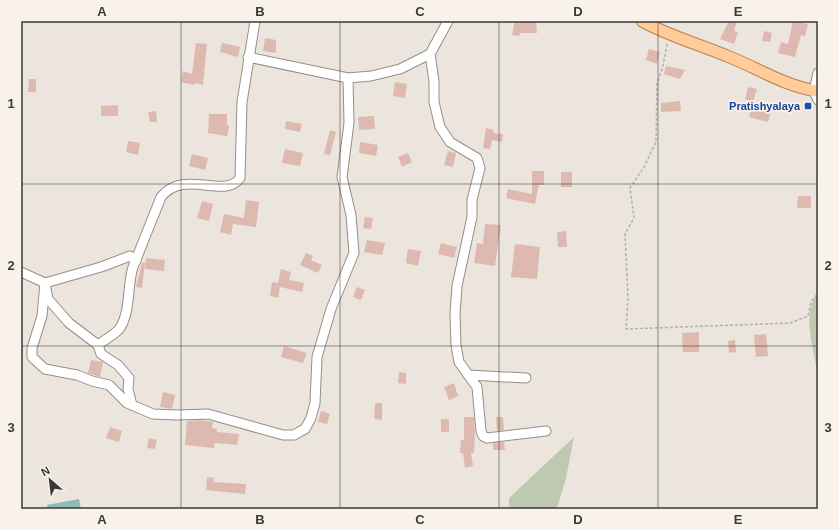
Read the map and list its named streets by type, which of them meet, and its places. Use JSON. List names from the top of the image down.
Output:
{
  "places": {
    "transit": ["Pratishyalaya"]
  },
  "north": "top left",
  "grid": {
    "columns": [
      "A",
      "B",
      "C",
      "D",
      "E"
    ],
    "rows": ["1", "2", "3"]
  }
}
